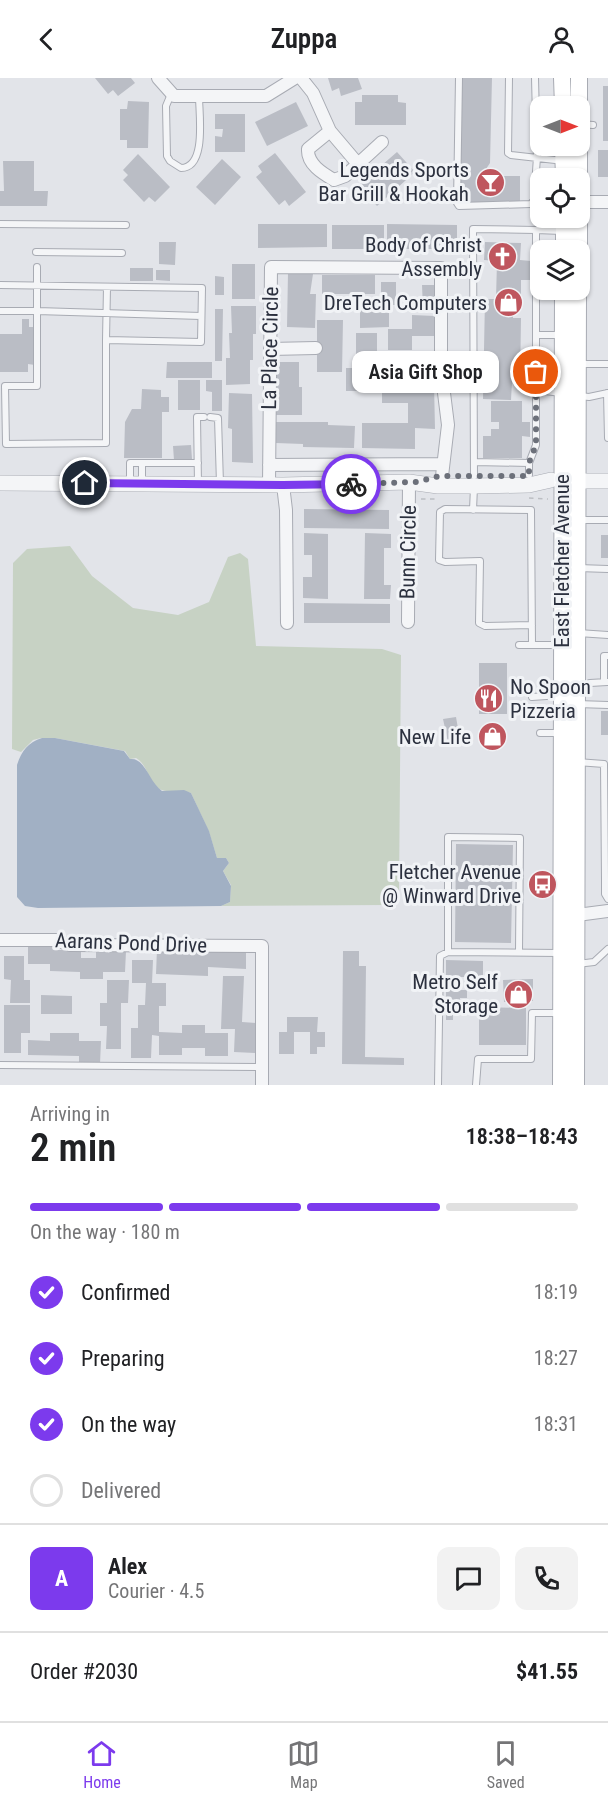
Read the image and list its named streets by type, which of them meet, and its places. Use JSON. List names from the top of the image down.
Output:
{
  "streets": {
    "main road": ["East Fletcher Avenue"],
    "street": ["La Place Circle", "Bunn Circle", "Aarans Pond Drive"]
  },
  "places": {
    "bar": ["Legends Sports Bar Grill & Hookah"],
    "church": ["Body of Christ Assembly"],
    "shop": ["DreTech Computers", "New Life", "Metro Self Storage"],
    "other": ["Asia Gift Shop"],
    "restaurant": ["No Spoon Pizzeria"],
    "bus stop": ["Fletcher Avenue @ Winward Drive"]
  },
  "north": "right",
  "page": {
    "header": "Zuppa",
    "bubble": "Asia Gift Shop",
    "heading": ["2 min", "Arriving in", "18:38–18:43"],
    "panel": [
      "Alex",
      "Courier · 4.5",
      "Order #2030",
      "$41.55"
    ],
    "bar": "On the way · 180 m",
    "list": [
      ["Confirmed", "18:19"],
      ["Preparing", "18:27"],
      ["On the way", "18:31"],
      "Delivered"
    ],
    "round": "A",
    "tabs": ["Home", "Map", "Saved"]
  }
}
